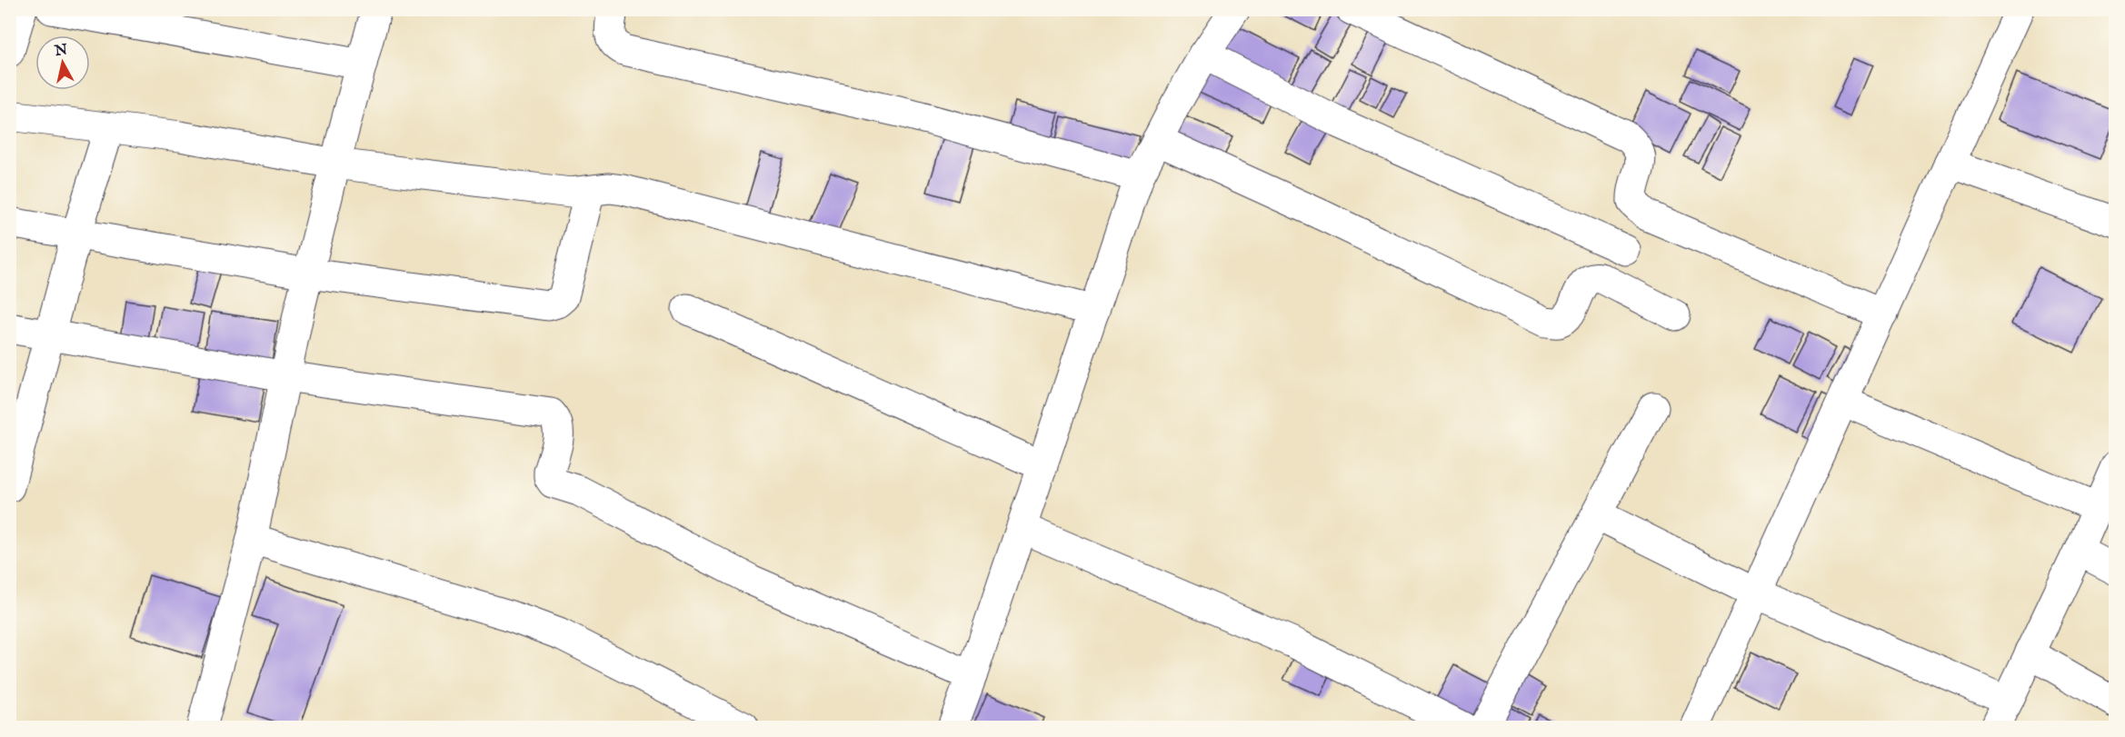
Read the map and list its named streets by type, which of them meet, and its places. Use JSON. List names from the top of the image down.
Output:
{
  "north": "top"
}
